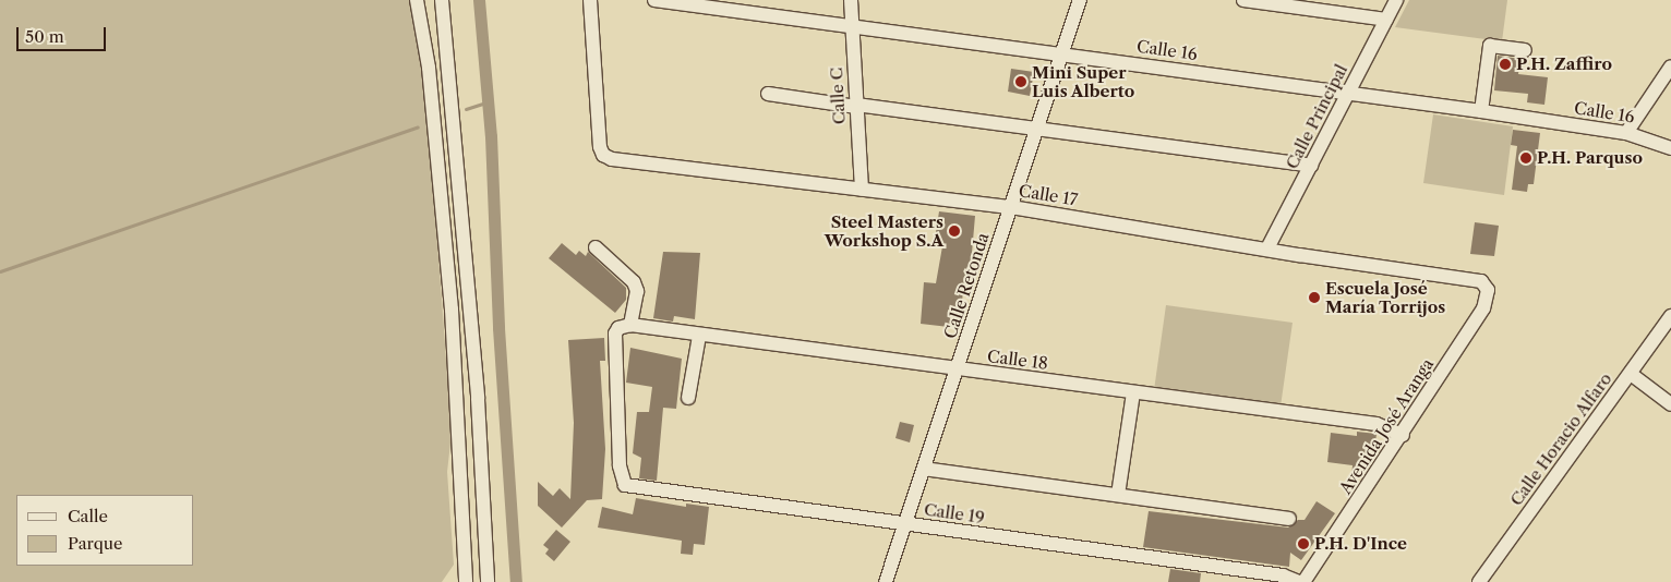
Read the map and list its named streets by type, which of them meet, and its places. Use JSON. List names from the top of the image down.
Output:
{
  "streets": {
    "street": [
      "Calle 16",
      "Calle C",
      "Calle Principal",
      "Calle 17",
      "Calle Retonda",
      "Calle 18",
      "Avenida José Aranga",
      "Calle Horacio Alfaro",
      "Calle 19"
    ]
  },
  "crossings": [
    ["Calle 16", "Calle C"],
    ["Calle 16", "Calle Principal"],
    ["Calle 16", "Calle Retonda"],
    ["Calle C", "Calle 17"],
    ["Calle Principal", "Calle 17"],
    ["Calle 17", "Calle Retonda"],
    ["Calle 17", "Avenida José Aranga"],
    ["Calle Retonda", "Calle 18"],
    ["Calle Retonda", "Calle 19"],
    ["Calle 18", "Avenida José Aranga"],
    ["Calle 18", "Calle 19"]
  ],
  "places": [
    "P.H. Zaffiro",
    "Mini Super Luis Alberto",
    "P.H. Parquso",
    "Steel Masters Workshop S.A",
    "Escuela José María Torrijos",
    "P.H. D'Ince"
  ],
  "legend": ["Calle", "Parque"],
  "scale_bar": "50 m"
}
